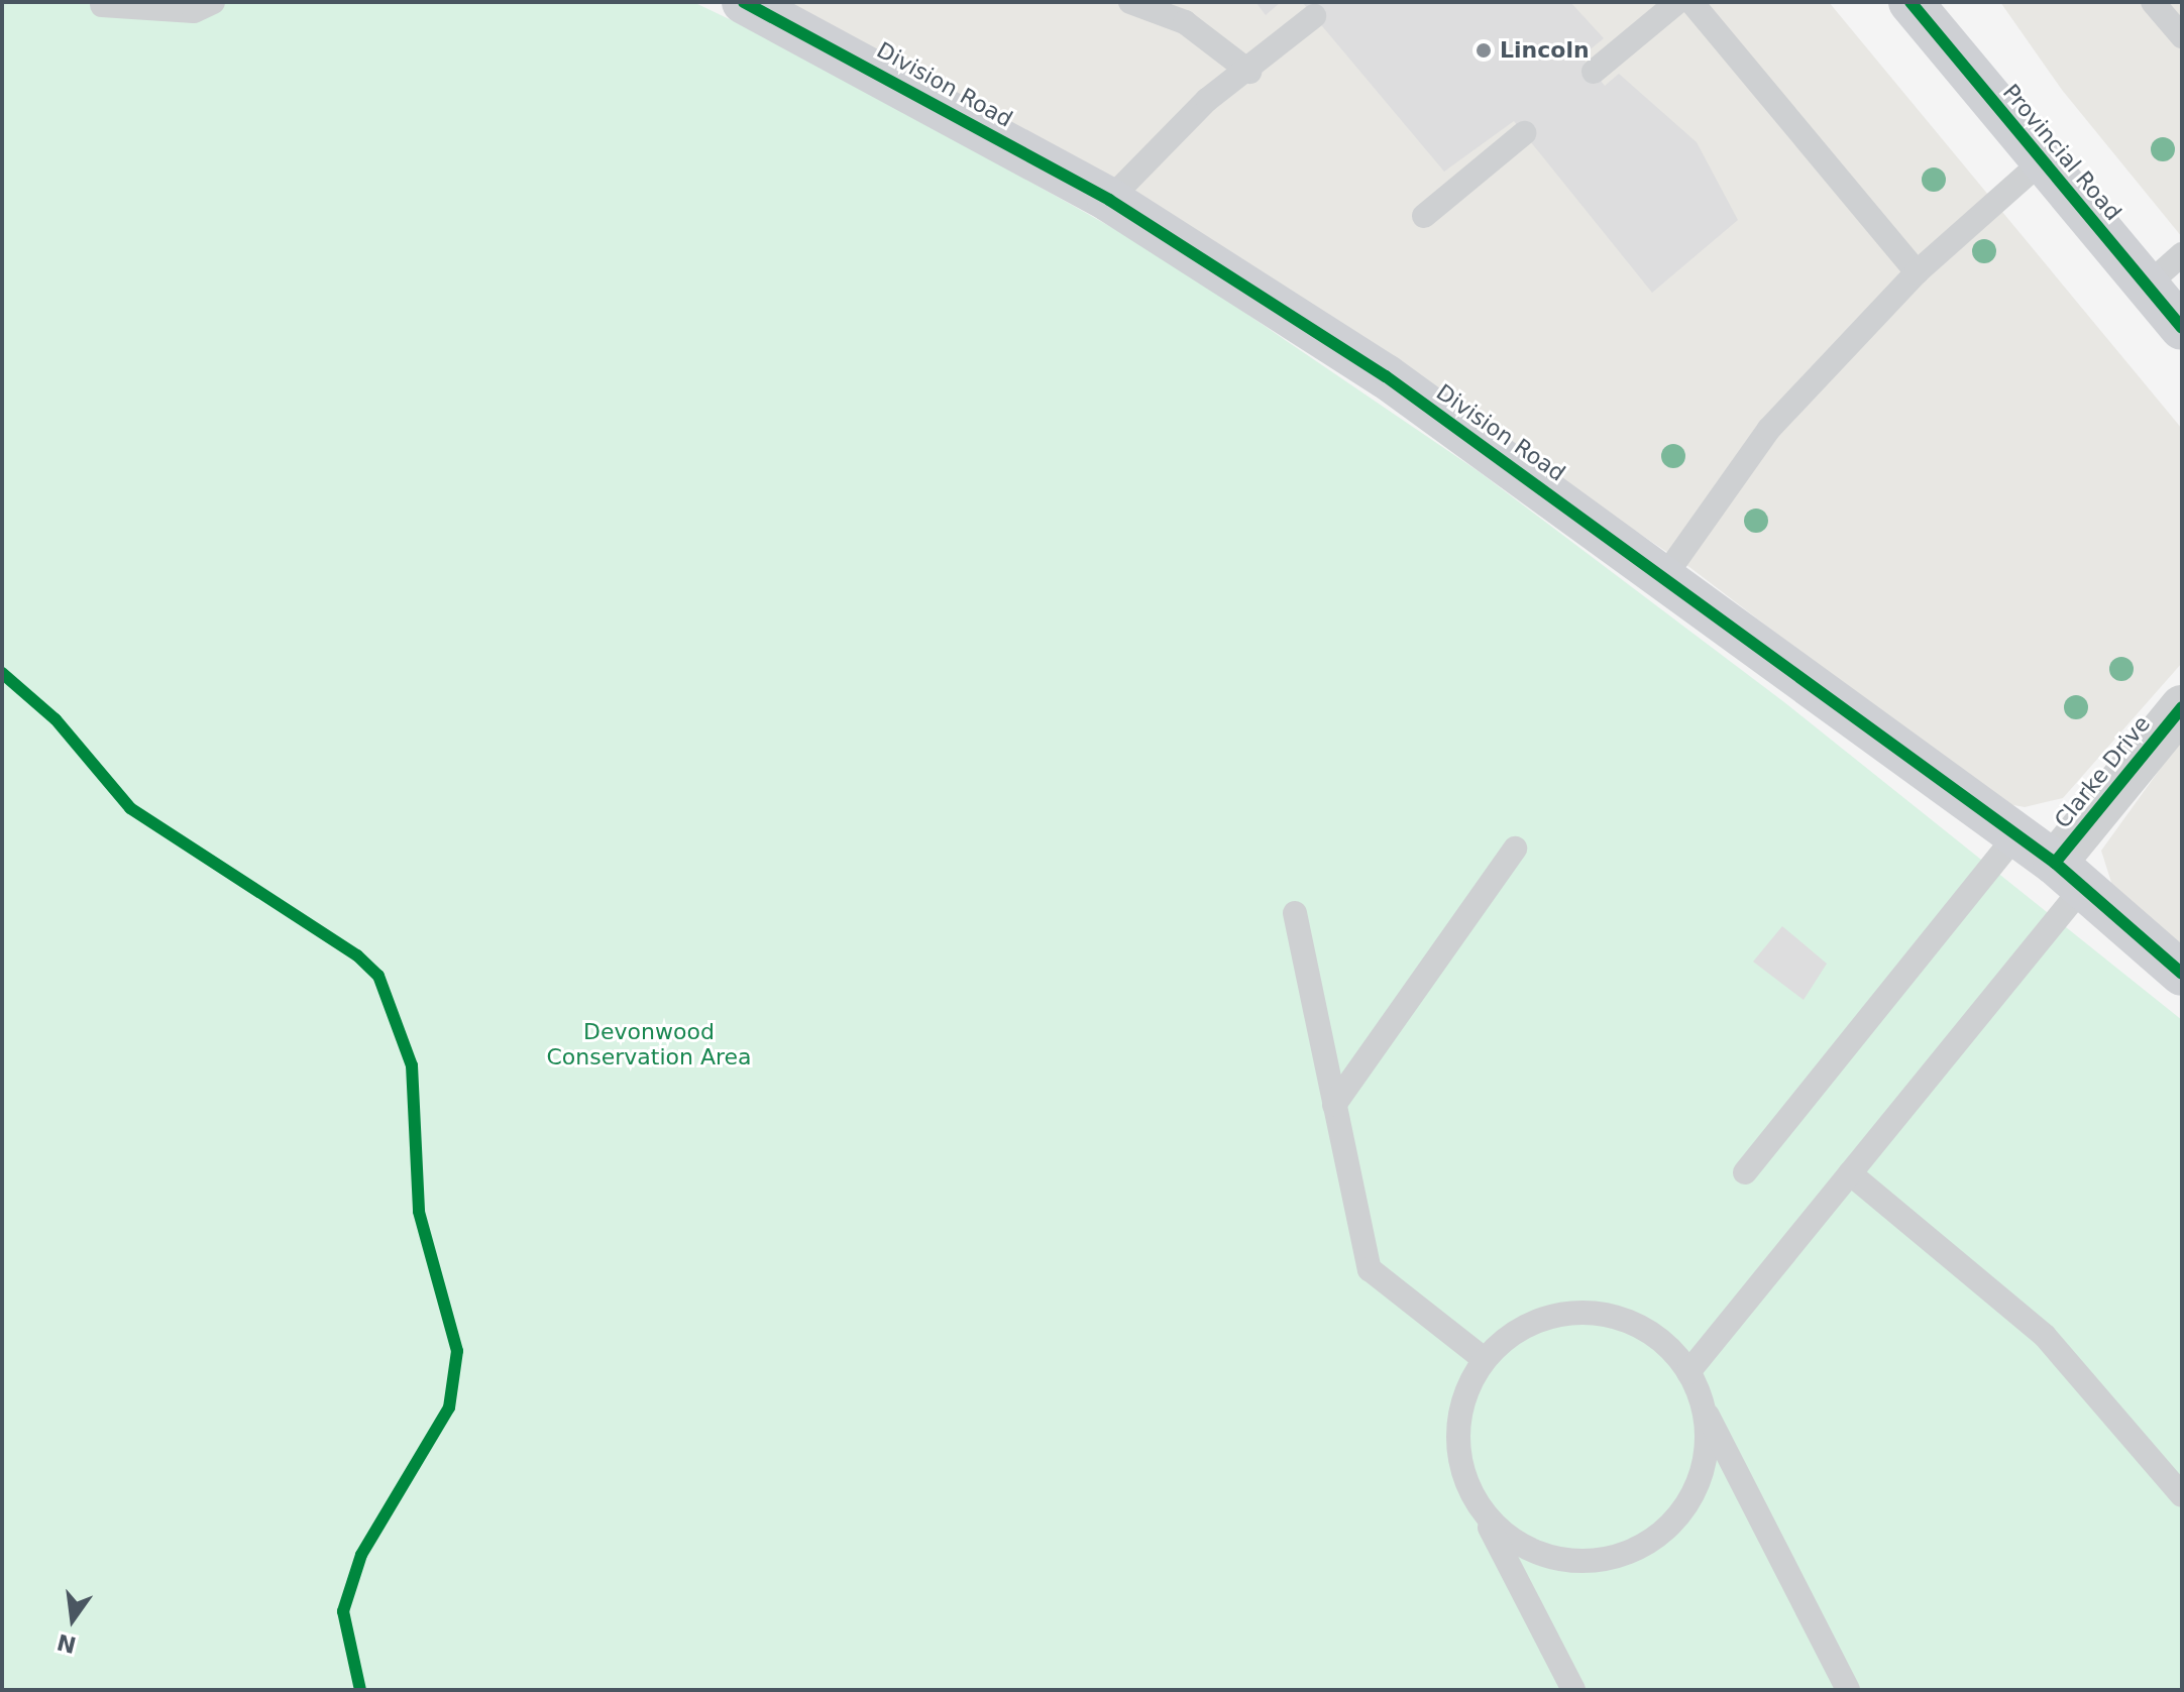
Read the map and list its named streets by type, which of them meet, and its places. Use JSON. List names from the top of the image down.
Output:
{
  "streets": {
    "main road": ["Division Road", "Provincial Road"],
    "street": ["Clarke Drive"]
  },
  "crossings": [
    ["Division Road", "Clarke Drive"]
  ],
  "parks": ["Devonwood Conservation Area"],
  "places": ["Lincoln"],
  "north": "bottom"
}
